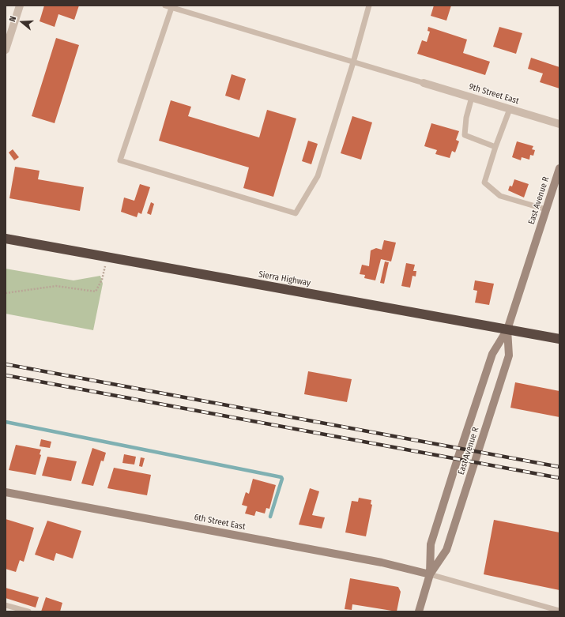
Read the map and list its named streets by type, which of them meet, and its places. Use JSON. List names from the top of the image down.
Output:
{
  "streets": {
    "highway": ["Sierra Highway"],
    "street": ["9th Street East", "East Avenue R", "6th Street East"]
  },
  "crossings": [
    ["East Avenue R", "Sierra Highway"],
    ["East Avenue R", "6th Street East"]
  ],
  "north": "left"
}
